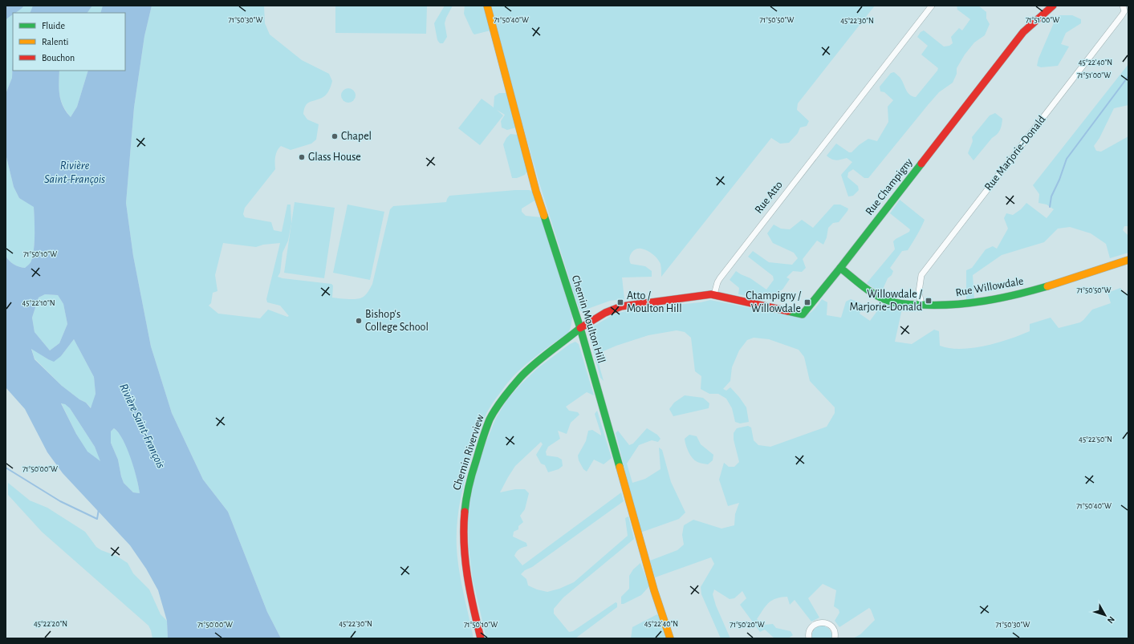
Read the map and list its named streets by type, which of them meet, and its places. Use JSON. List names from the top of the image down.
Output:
{
  "streets": {
    "street": [
      "Rue Marjorie-Donald",
      "Rue Champigny",
      "Rue Atto",
      "Rue Willowdale",
      "Chemin Moulton Hill",
      "Chemin Riverview"
    ]
  },
  "crossings": [
    ["Rue Marjorie-Donald", "Rue Willowdale"],
    ["Rue Champigny", "Rue Atto"],
    ["Rue Champigny", "Rue Willowdale"],
    ["Chemin Moulton Hill", "Chemin Riverview"]
  ],
  "water": ["Rivière Saint-François"],
  "places": {
    "other": ["Chapel", "Glass House", "Bishop's College School"],
    "transit": ["Willowdale / Marjorie-Donald", "Atto / Moulton Hill", "Champigny / Willowdale"]
  },
  "legend": ["Fluide", "Ralenti", "Bouchon"],
  "north": "bottom right",
  "coordinates": [
    "71°50'30\"W",
    "71°51'00\"W",
    "71°50'40\"W",
    "71°50'50\"W",
    "45°22'30\"N",
    "45°22'40\"N",
    "71°50'10\"W",
    "45°22'10\"N",
    "45°22'50\"N",
    "71°50'00\"W",
    "45°22'20\"N",
    "71°50'20\"W"
  ]
}
